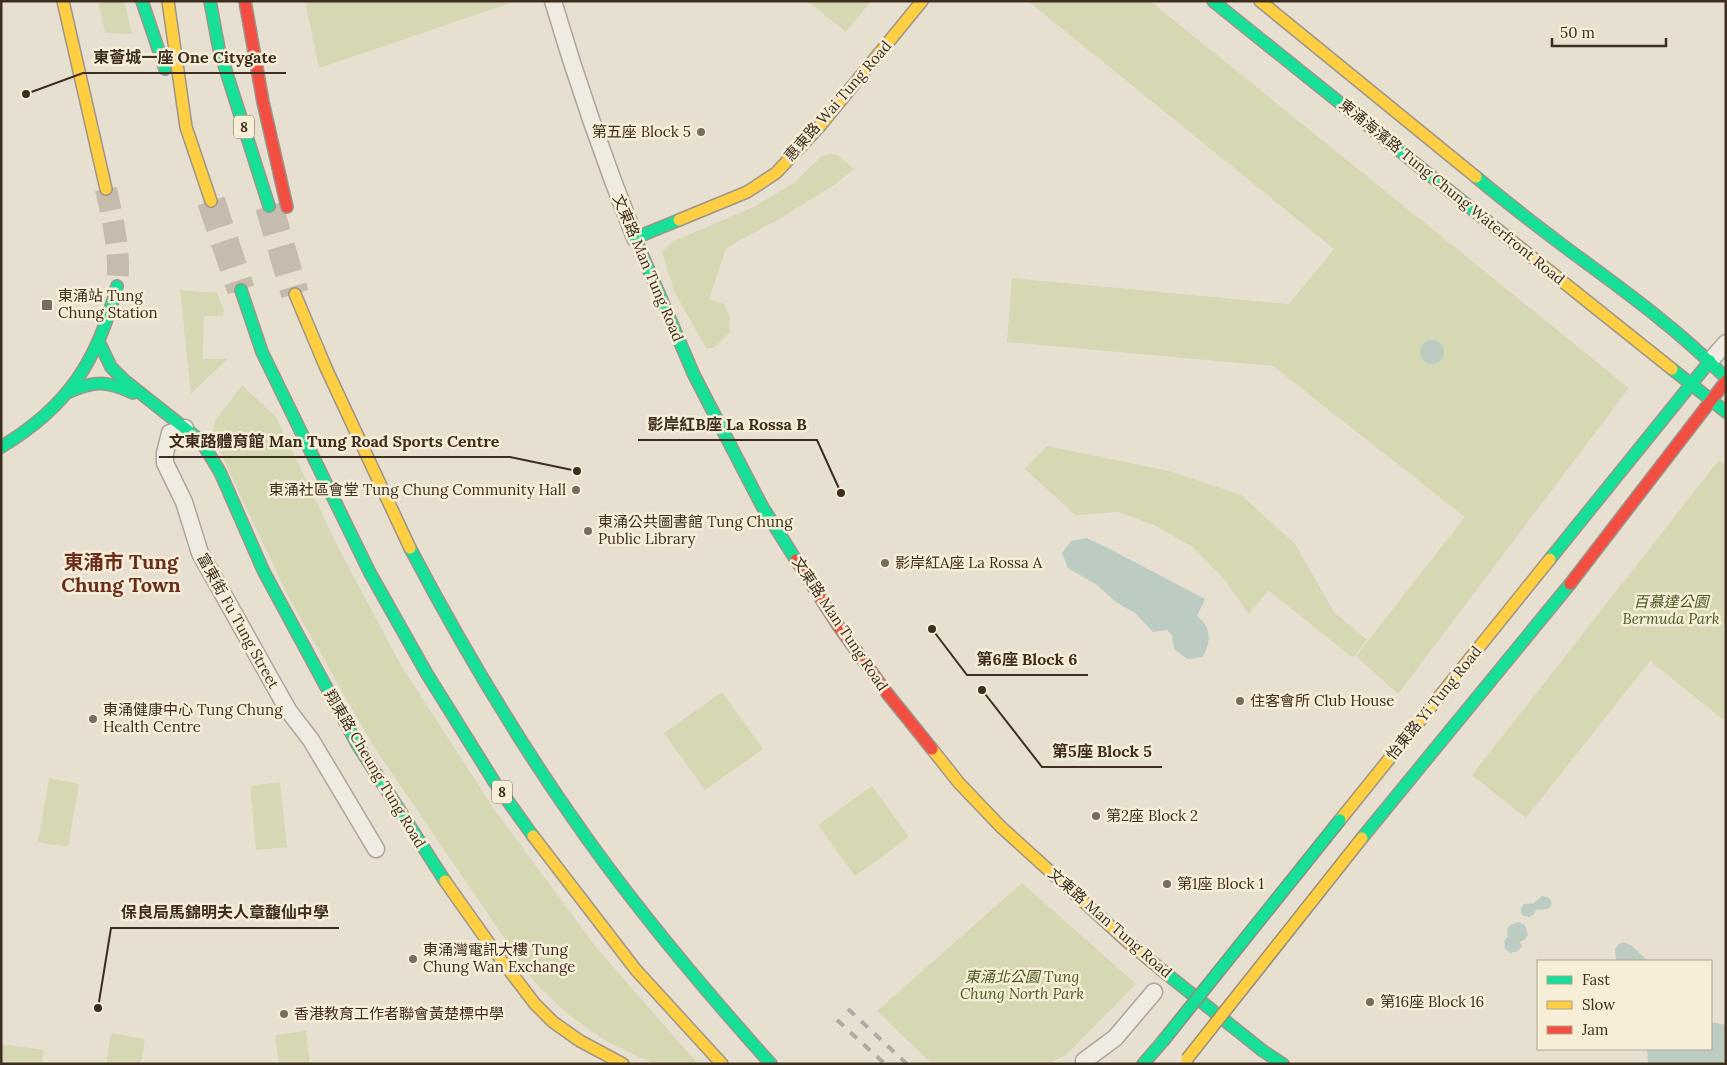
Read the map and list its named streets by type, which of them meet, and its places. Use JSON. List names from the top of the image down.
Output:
{
  "streets": {
    "main road": [
      "惠東路 Wai Tung Road",
      "8",
      "東涌海濱路 Tung Chung Waterfront Road",
      "文東路 Man Tung Road",
      "怡東路 Yi Tung Road",
      "翔東路 Cheung Tung Road"
    ],
    "street": ["富東街 Fu Tung Street"]
  },
  "crossings": [
    ["惠東路 Wai Tung Road", "文東路 Man Tung Road"],
    ["東涌海濱路 Tung Chung Waterfront Road", "怡東路 Yi Tung Road"],
    ["富東街 Fu Tung Street", "翔東路 Cheung Tung Road"]
  ],
  "districts": ["東涌市 Tung Chung Town"],
  "parks": ["百慕達公園 Bermuda Park", "東涌北公園 Tung Chung North Park"],
  "places": {
    "other": [
      "東薈城一座 One Citygate",
      "第五座 Block 5",
      "文東路體育館 Man Tung Road Sports Centre",
      "東涌社區會堂 Tung Chung Community Hall",
      "影岸紅B座 La Rossa B",
      "東涌公共圖書館 Tung Chung Public Library",
      "影岸紅A座 La Rossa A",
      "第6座 Block 6",
      "第5座 Block 5",
      "住客會所 Club House",
      "東涌健康中心 Tung Chung Health Centre",
      "第2座 Block 2",
      "第1座 Block 1",
      "東涌灣電訊大樓 Tung Chung Wan Exchange",
      "第16座 Block 16",
      "保良局馬錦明夫人章馥仙中學",
      "香港教育工作者聯會黃楚標中學"
    ],
    "transit": ["東涌站 Tung Chung Station"]
  },
  "legend": ["Fast", "Slow", "Jam"],
  "scale_bar": "50 m"
}
